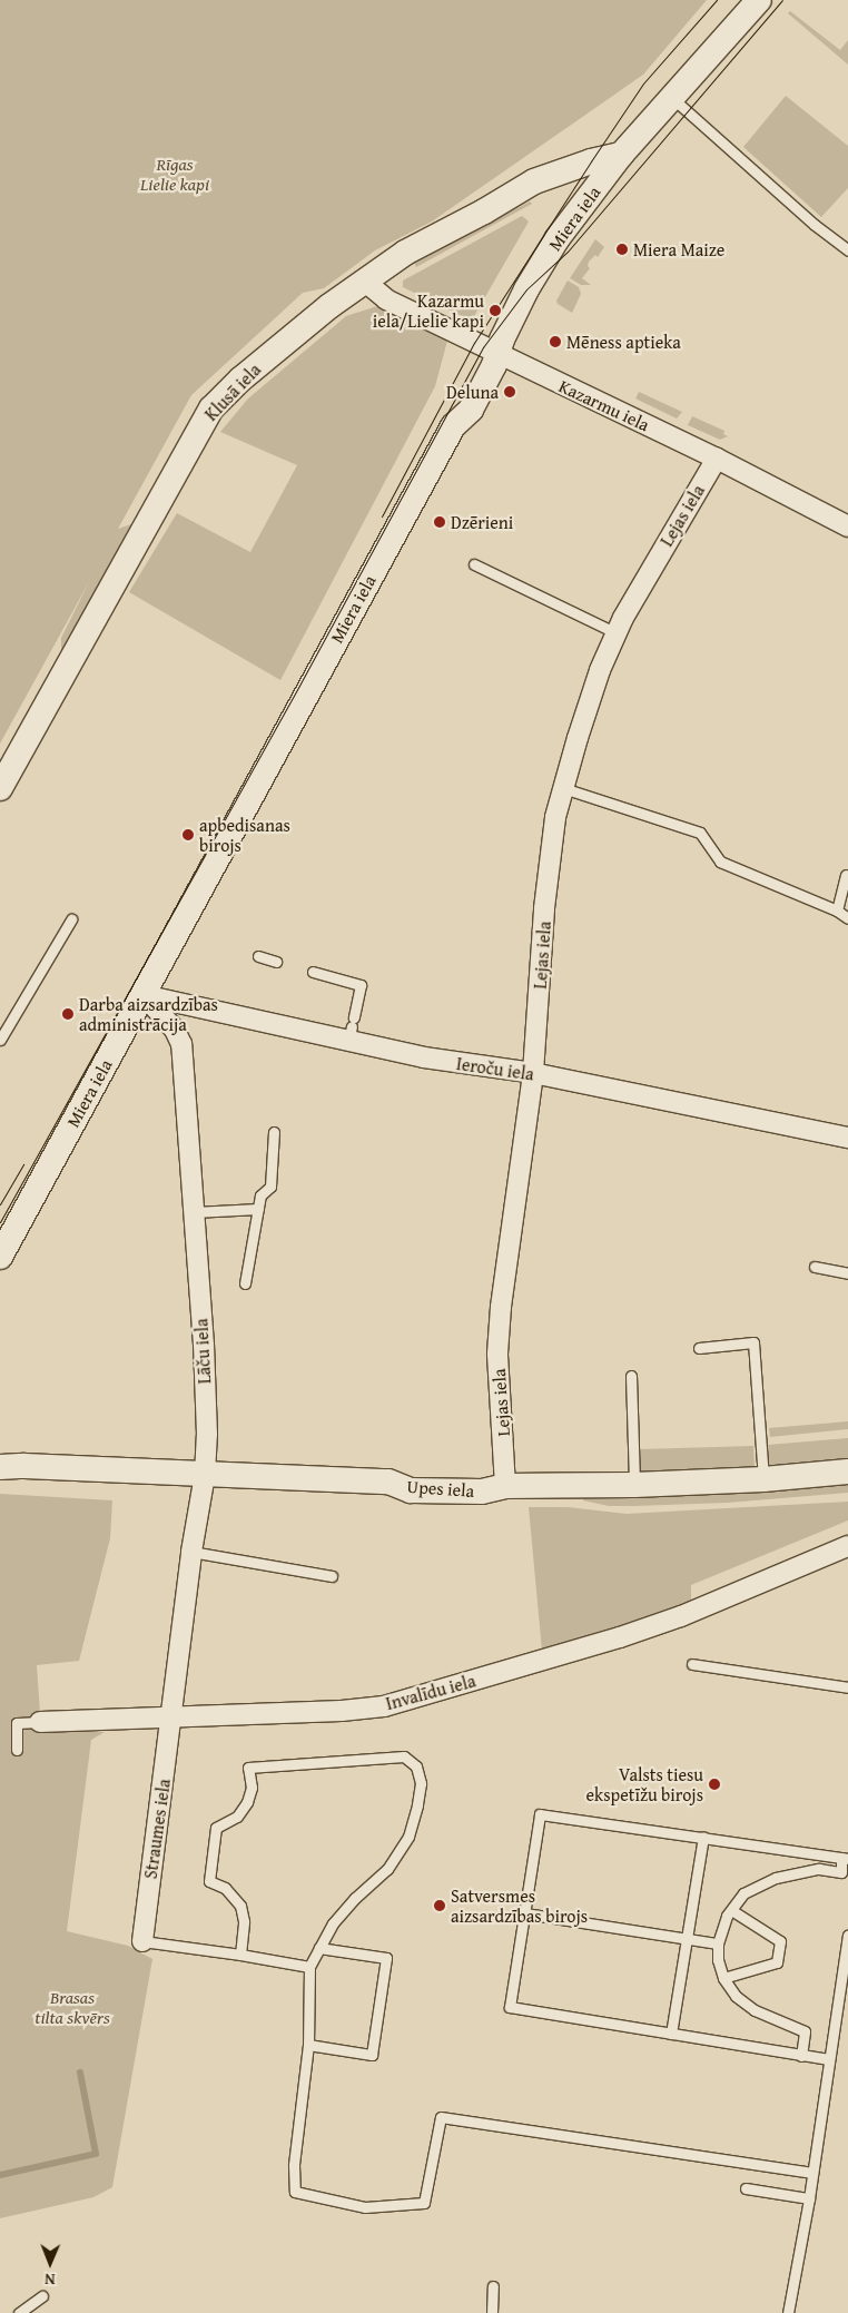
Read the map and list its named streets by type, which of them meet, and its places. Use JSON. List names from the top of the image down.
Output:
{
  "streets": {
    "street": [
      "Miera iela",
      "Klusā iela",
      "Kazarmu iela",
      "Lejas iela",
      "Ieroču iela",
      "Lāču iela",
      "Upes iela",
      "Invalīdu iela",
      "Straumes iela"
    ]
  },
  "crossings": [
    ["Miera iela", "Klusā iela"],
    ["Miera iela", "Kazarmu iela"],
    ["Miera iela", "Ieroču iela"],
    ["Miera iela", "Lāču iela"],
    ["Klusā iela", "Kazarmu iela"],
    ["Kazarmu iela", "Lejas iela"],
    ["Lejas iela", "Ieroču iela"],
    ["Lejas iela", "Upes iela"],
    ["Ieroču iela", "Lāču iela"],
    ["Lāču iela", "Upes iela"],
    ["Lāču iela", "Invalīdu iela"],
    ["Lāču iela", "Straumes iela"],
    ["Invalīdu iela", "Straumes iela"]
  ],
  "parks": ["Rīgas Lielie kapi", "Brasas tilta skvērs"],
  "places": [
    "Miera Maize",
    "Kazarmu iela/Lielie kapi",
    "Mēness aptieka",
    "Deluna",
    "Dzērieni",
    "apbedisanas birojs",
    "Darba aizsardzības administrācija",
    "Valsts tiesu ekspetīžu birojs",
    "Satversmes aizsardzības birojs"
  ],
  "north": "bottom"
}
